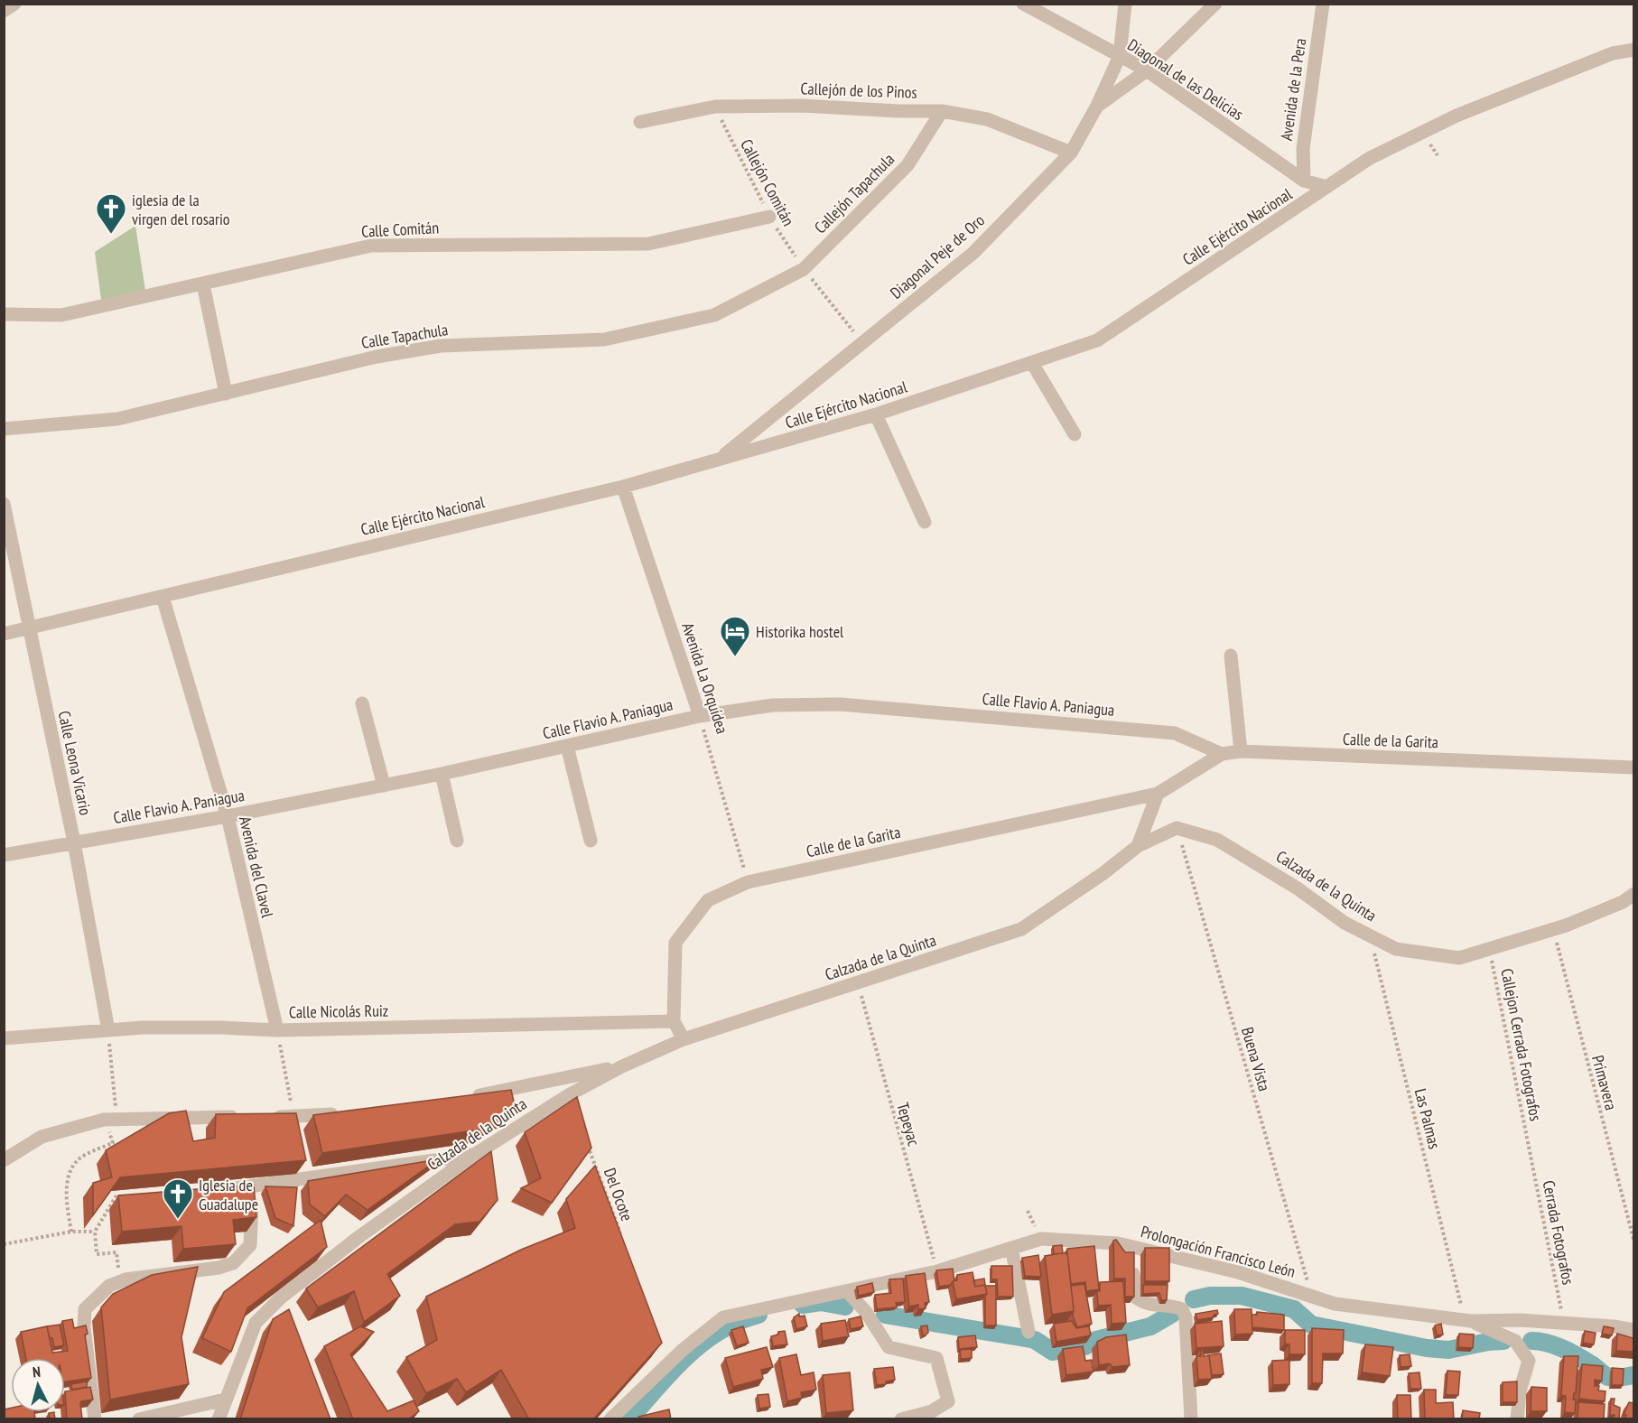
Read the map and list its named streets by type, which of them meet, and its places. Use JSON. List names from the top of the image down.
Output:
{
  "streets": {
    "street": [
      "Diagonal de las Delicias",
      "Avenida de la Pera",
      "Callejón de los Pinos",
      "Callejón Tapachula",
      "Calle Ejército Nacional",
      "Calle Comitán",
      "Diagonal Peje de Oro",
      "Calle Tapachula",
      "Avenida La Orquídea",
      "Calle Flavio A. Paniagua",
      "Calle de la Garita",
      "Calle Leona Vicario",
      "Avenida del Clavel",
      "Calzada de la Quinta",
      "Calle Nicolás Ruiz",
      "Prolongación Francisco León"
    ],
    "path": [
      "Callejón Comitán",
      "Callejon Cerrada Fotografos",
      "Buena Vista",
      "Primavera",
      "Las Palmas",
      "Tepeyac",
      "Del Ocote",
      "Cerrada Fotografos"
    ]
  },
  "crossings": [
    ["Diagonal de las Delicias", "Avenida de la Pera"],
    ["Diagonal de las Delicias", "Calle Ejército Nacional"],
    ["Diagonal de las Delicias", "Diagonal Peje de Oro"],
    ["Callejón de los Pinos", "Callejón Comitán"],
    ["Callejón de los Pinos", "Callejón Tapachula"],
    ["Callejón de los Pinos", "Diagonal Peje de Oro"],
    ["Callejón Comitán", "Callejón Tapachula"],
    ["Callejón Comitán", "Calle Comitán"],
    ["Callejón Comitán", "Diagonal Peje de Oro"],
    ["Callejón Comitán", "Calle Tapachula"],
    ["Callejón Tapachula", "Calle Tapachula"],
    ["Calle Ejército Nacional", "Diagonal Peje de Oro"],
    ["Calle Ejército Nacional", "Avenida La Orquídea"],
    ["Calle Ejército Nacional", "Calle Leona Vicario"],
    ["Calle Ejército Nacional", "Avenida del Clavel"],
    ["Avenida La Orquídea", "Calle Flavio A. Paniagua"],
    ["Avenida La Orquídea", "Calle de la Garita"],
    ["Calle Flavio A. Paniagua", "Calle de la Garita"],
    ["Calle Flavio A. Paniagua", "Calle Leona Vicario"],
    ["Calle Flavio A. Paniagua", "Avenida del Clavel"],
    ["Calle de la Garita", "Calle Nicolás Ruiz"],
    ["Calle Leona Vicario", "Calle Nicolás Ruiz"],
    ["Avenida del Clavel", "Calle Nicolás Ruiz"],
    ["Calzada de la Quinta", "Callejon Cerrada Fotografos"],
    ["Calzada de la Quinta", "Buena Vista"],
    ["Calzada de la Quinta", "Primavera"],
    ["Calzada de la Quinta", "Las Palmas"],
    ["Calzada de la Quinta", "Tepeyac"],
    ["Callejon Cerrada Fotografos", "Cerrada Fotografos"],
    ["Buena Vista", "Prolongación Francisco León"],
    ["Tepeyac", "Prolongación Francisco León"],
    ["Cerrada Fotografos", "Prolongación Francisco León"]
  ],
  "places": {
    "church": ["iglesia de la virgen del rosario", "Iglesia de Guadalupe"],
    "hotel": ["Historika hostel"]
  },
  "north": "top"
}
